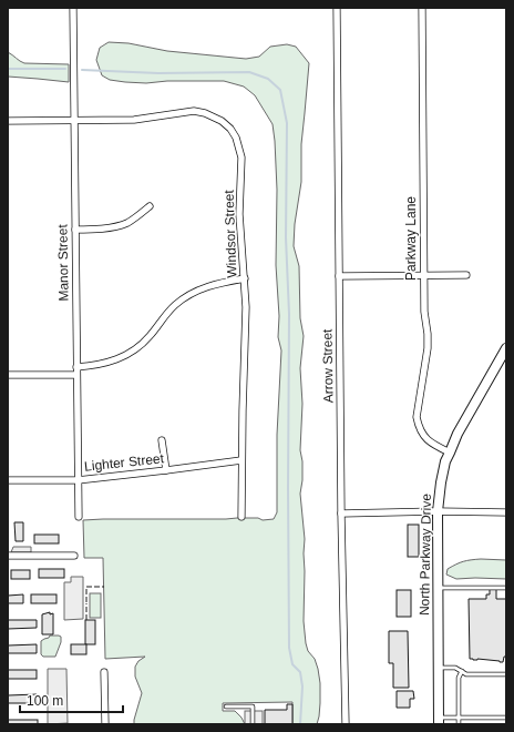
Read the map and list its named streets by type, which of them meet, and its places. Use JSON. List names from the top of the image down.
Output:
{
  "streets": {
    "main road": ["North Parkway Drive"],
    "street": [
      "Windsor Street",
      "Parkway Lane",
      "Manor Street",
      "Arrow Street",
      "Lighter Street"
    ]
  },
  "crossings": [
    ["Windsor Street", "Manor Street"],
    ["Windsor Street", "Lighter Street"],
    ["Parkway Lane", "North Parkway Drive"],
    ["Manor Street", "Lighter Street"]
  ],
  "scale_bar": "100 m"
}
